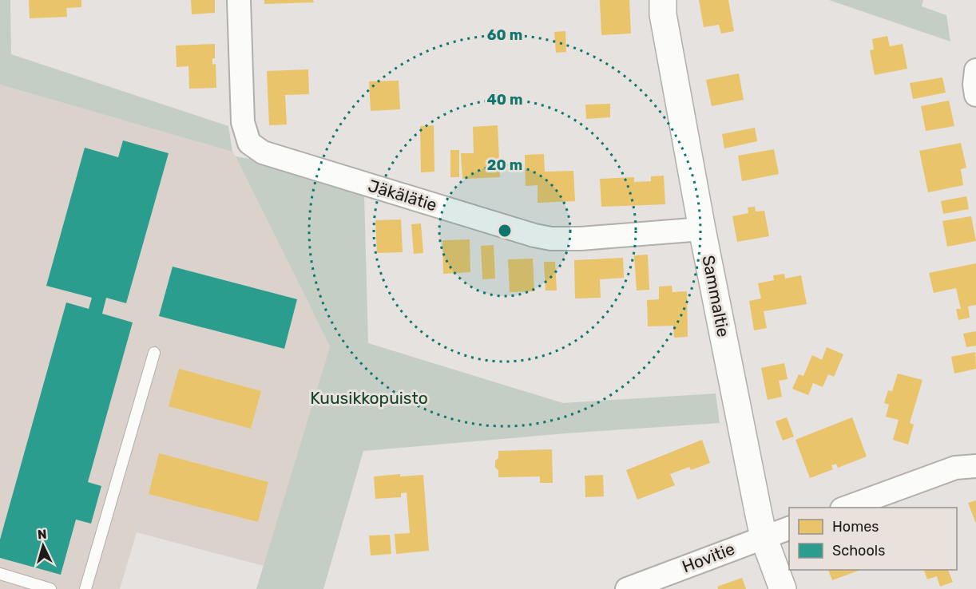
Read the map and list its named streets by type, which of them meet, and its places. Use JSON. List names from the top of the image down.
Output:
{
  "streets": {
    "street": ["Jäkälätie", "Sammaltie", "Hovitie"]
  },
  "crossings": [
    ["Jäkälätie", "Sammaltie"],
    ["Sammaltie", "Hovitie"]
  ],
  "parks": ["Kuusikkopuisto"],
  "legend": ["Homes", "Schools"],
  "north": "top",
  "rings": ["60 m", "40 m", "20 m"]
}
